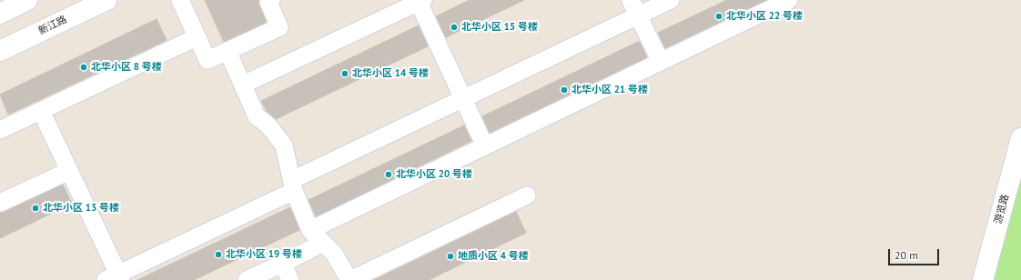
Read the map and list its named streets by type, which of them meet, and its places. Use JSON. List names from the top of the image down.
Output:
{
  "streets": {
    "main road": ["新江路", "游览路"]
  },
  "places": [
    "北华小区 22 号楼",
    "北华小区 15 号楼",
    "北华小区 8 号楼",
    "北华小区 14 号楼",
    "北华小区 21 号楼",
    "北华小区 20 号楼",
    "北华小区 13 号楼",
    "北华小区 19 号楼",
    "地质小区 4 号楼"
  ],
  "scale_bar": "20 m"
}
